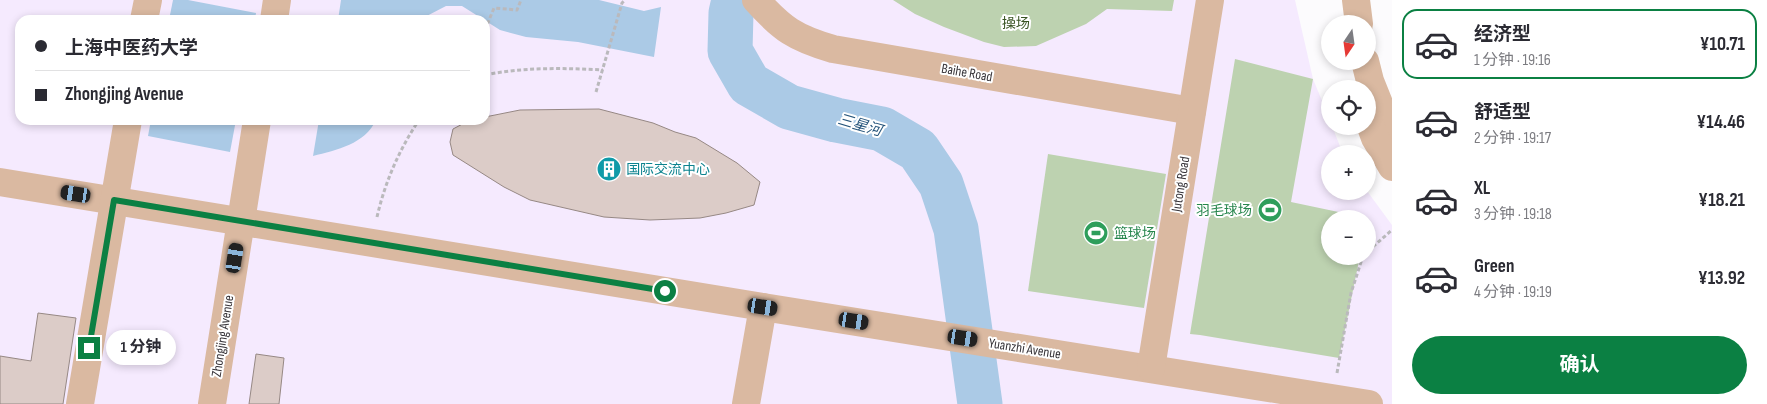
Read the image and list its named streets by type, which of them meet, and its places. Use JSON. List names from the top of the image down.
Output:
{
  "streets": {
    "street": [
      "Baihe Road",
      "Jutong Road",
      "Zhongjing Avenue",
      "Yuanzhi Avenue"
    ]
  },
  "crossings": [
    ["Baihe Road", "Jutong Road"],
    ["Jutong Road", "Yuanzhi Avenue"],
    ["Zhongjing Avenue", "Yuanzhi Avenue"]
  ],
  "water": ["三星河"],
  "parks": ["操场"],
  "places": {
    "building": ["国际交流中心"],
    "sports": ["羽毛球场", "篮球场"]
  },
  "north": "bottom",
  "page": {
    "list": [
      {
        "name": "经济型",
        "note": "1 分钟 · 19:16",
        "value": "¥10.71"
      },
      {
        "name": "舒适型",
        "note": "2 分钟 · 19:17",
        "value": "¥14.46"
      },
      {
        "name": "XL",
        "note": "3 分钟 · 19:18",
        "value": "¥18.21"
      },
      {
        "name": "Green",
        "note": "4 分钟 · 19:19",
        "value": "¥13.92"
      }
    ],
    "map_buttons": ["+", "−"],
    "banner": ["上海中医药大学", "Zhongjing Avenue"],
    "buttons": "确认",
    "bubble": "1 分钟"
  }
}
